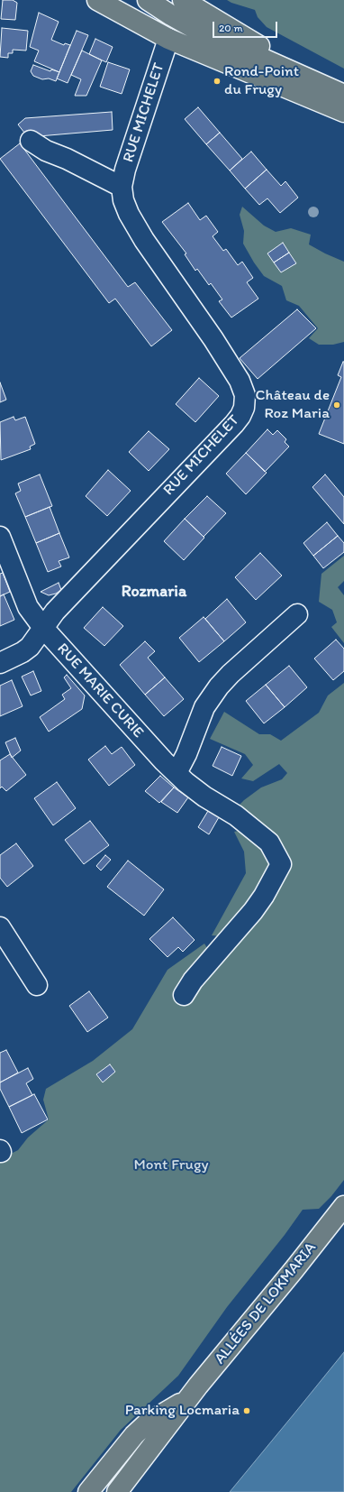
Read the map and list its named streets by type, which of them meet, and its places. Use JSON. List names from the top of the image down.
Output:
{
  "streets": {
    "main road": ["ALLÉES DE LOKMARIA"],
    "street": ["RUE MICHELET", "RUE MARIE CURIE"]
  },
  "crossings": [
    ["RUE MICHELET", "RUE MARIE CURIE"]
  ],
  "districts": ["Rozmaria"],
  "parks": ["Mont Frugy"],
  "places": ["Rond-Point du Frugy", "Château de Roz Maria", "Parking Locmaria"],
  "scale_bar": "20 m"
}
